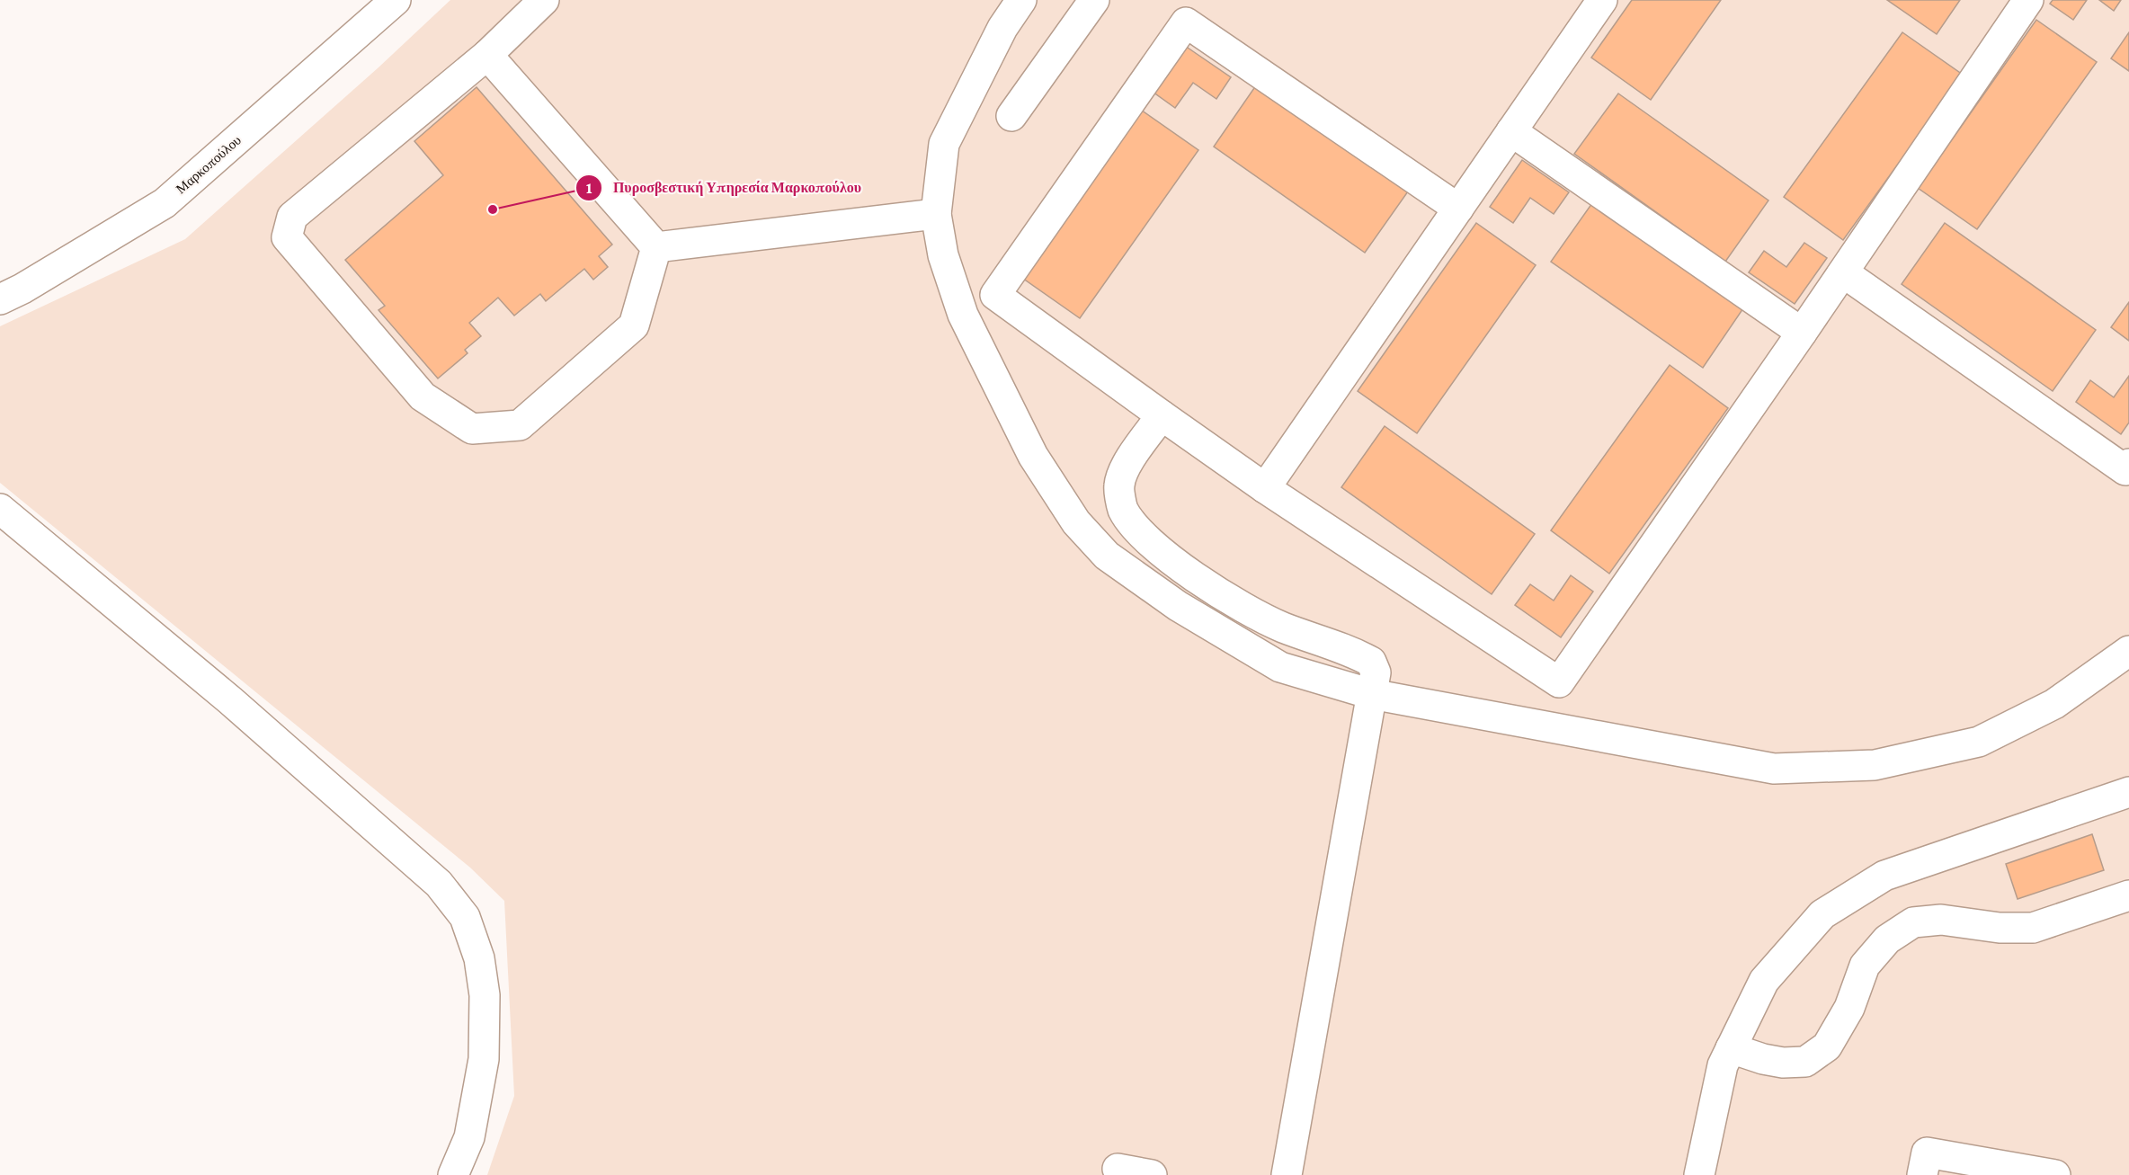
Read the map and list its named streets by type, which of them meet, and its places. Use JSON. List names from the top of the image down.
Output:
{
  "streets": {
    "main road": ["Μαρκοπούλου"]
  },
  "places": ["Πυροσβεστική Υπηρεσία Μαρκοπούλου"]
}
